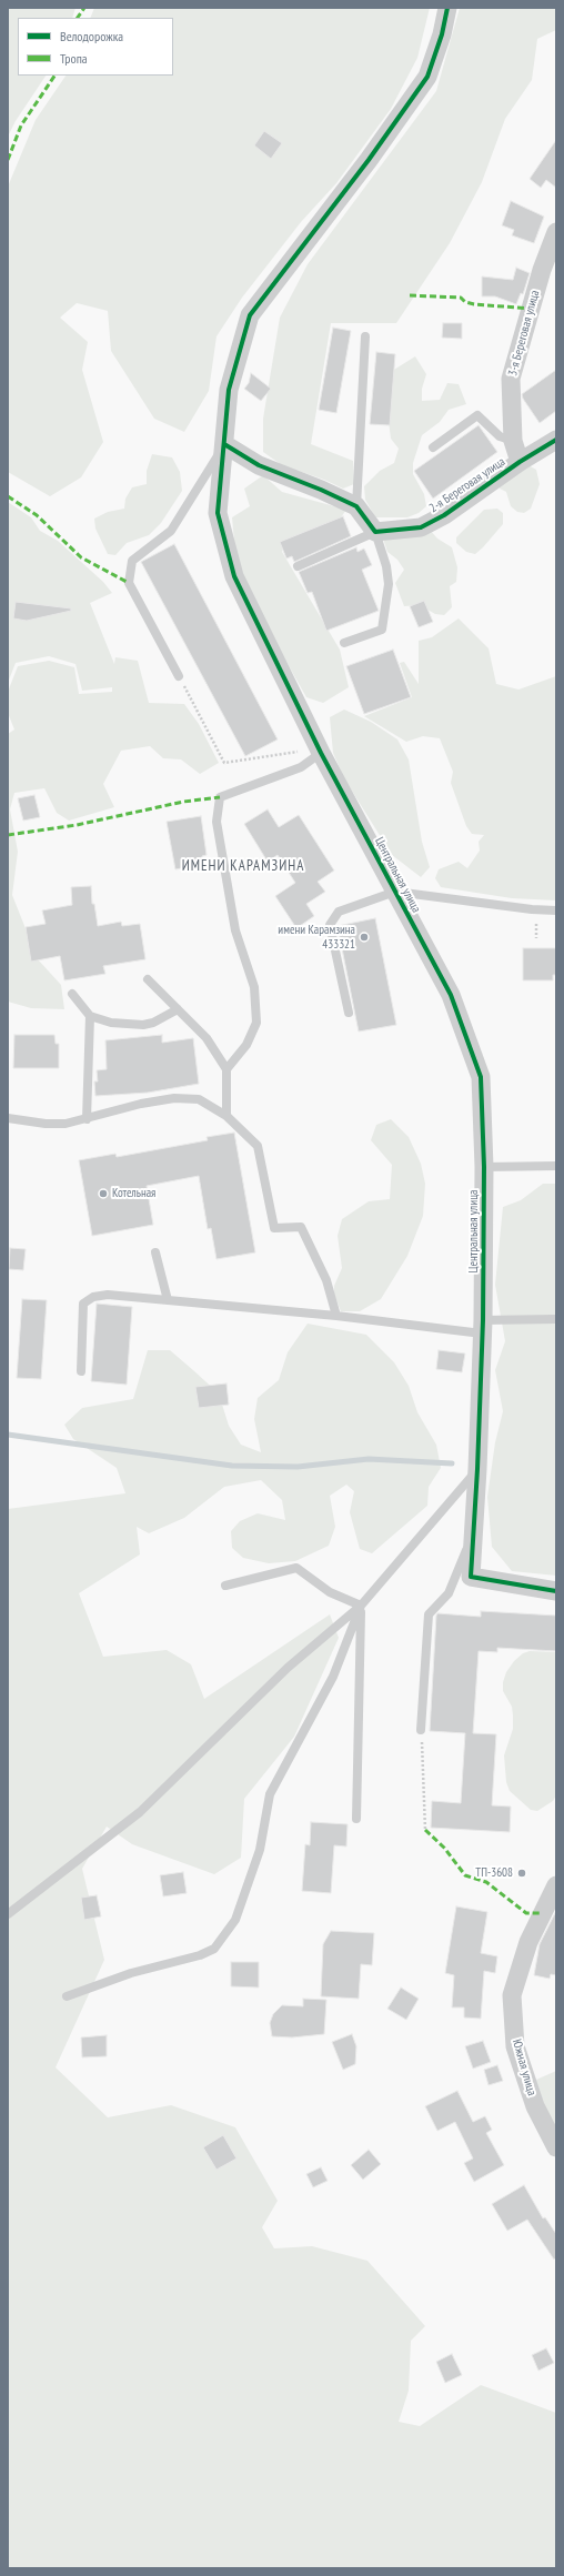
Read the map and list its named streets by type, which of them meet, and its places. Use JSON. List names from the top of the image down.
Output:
{
  "streets": {
    "street": [
      "3-я Береговая улица",
      "2-я Береговая улица",
      "Центральная улица",
      "Южная улица"
    ]
  },
  "crossings": [
    ["3-я Береговая улица", "2-я Береговая улица"]
  ],
  "districts": ["ИМЕНИ КАРАМЗИНА"],
  "places": ["имени Карамзина 433321", "Котельная", "ТП-3608"],
  "legend": ["Велодорожка", "Тропа"]
}
